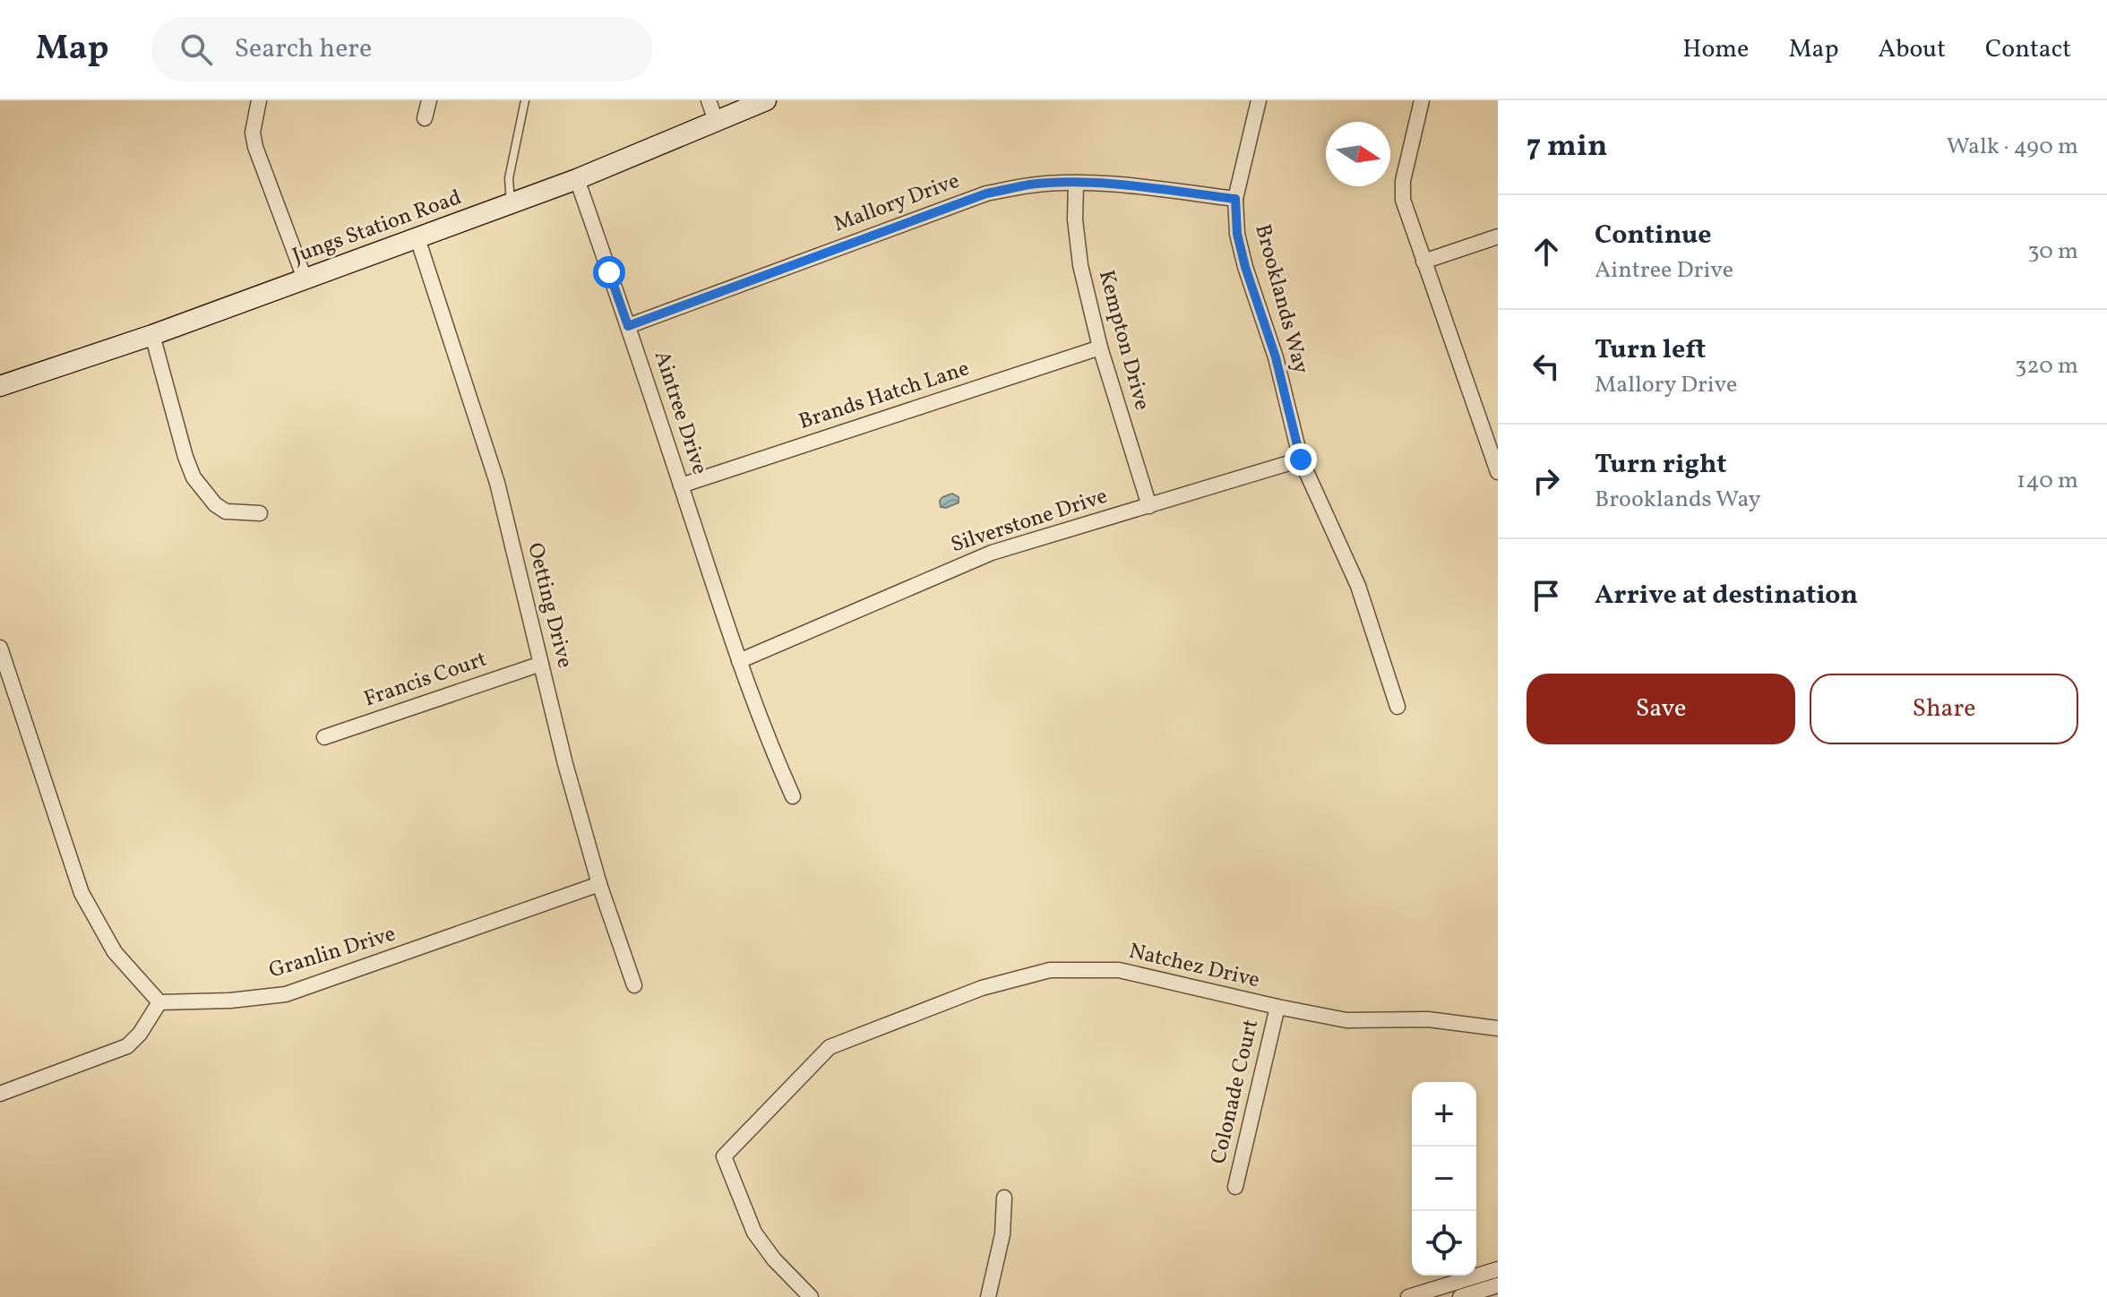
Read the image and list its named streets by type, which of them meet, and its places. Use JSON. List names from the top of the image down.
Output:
{
  "streets": {
    "main road": ["Jungs Station Road"],
    "street": [
      "Mallory Drive",
      "Brooklands Way",
      "Kempton Drive",
      "Brands Hatch Lane",
      "Aintree Drive",
      "Silverstone Drive",
      "Oetting Drive",
      "Francis Court",
      "Granlin Drive",
      "Natchez Drive",
      "Colonade Court"
    ]
  },
  "crossings": [
    ["Mallory Drive", "Brooklands Way"],
    ["Mallory Drive", "Kempton Drive"],
    ["Mallory Drive", "Aintree Drive"],
    ["Jungs Station Road", "Aintree Drive"],
    ["Jungs Station Road", "Oetting Drive"],
    ["Brooklands Way", "Silverstone Drive"],
    ["Kempton Drive", "Brands Hatch Lane"],
    ["Kempton Drive", "Silverstone Drive"],
    ["Brands Hatch Lane", "Aintree Drive"],
    ["Aintree Drive", "Silverstone Drive"],
    ["Oetting Drive", "Francis Court"],
    ["Oetting Drive", "Granlin Drive"],
    ["Natchez Drive", "Colonade Court"]
  ],
  "north": "right",
  "page": {
    "header": "Map",
    "search": "Search here",
    "nav": [
      "Home",
      "Map",
      "About",
      "Contact"
    ],
    "heading": ["7 min", "Walk · 490 m"],
    "list": [
      ["Continue", "Aintree Drive", "30 m"],
      ["Turn left", "Mallory Drive", "320 m"],
      ["Turn right", "Brooklands Way", "140 m"],
      "Arrive at destination"
    ],
    "buttons": ["Save", "Share"],
    "map_buttons": ["+", "−"]
  }
}
